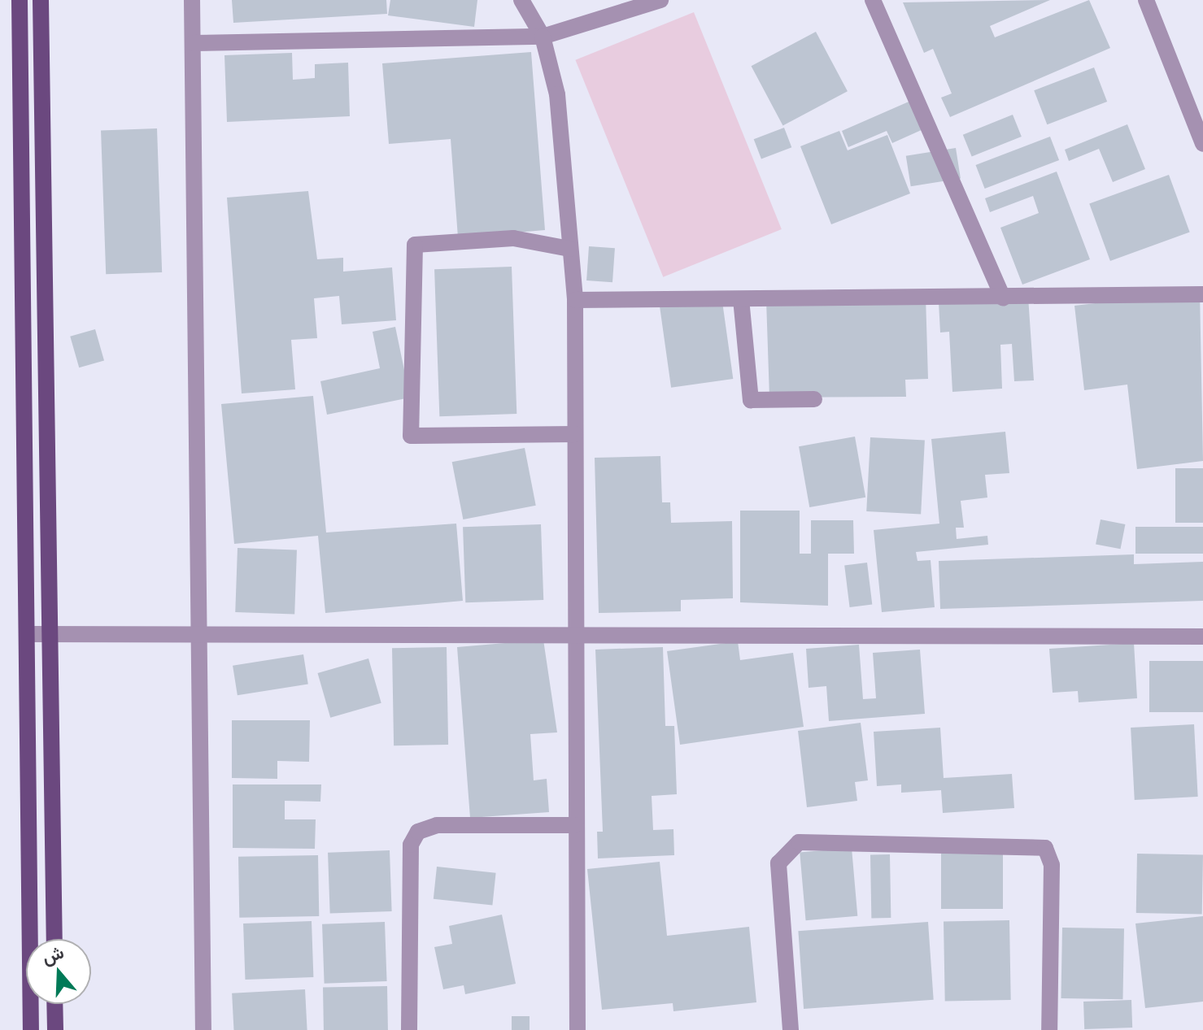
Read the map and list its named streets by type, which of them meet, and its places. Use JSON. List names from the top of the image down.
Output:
{
  "north": "top"
}
